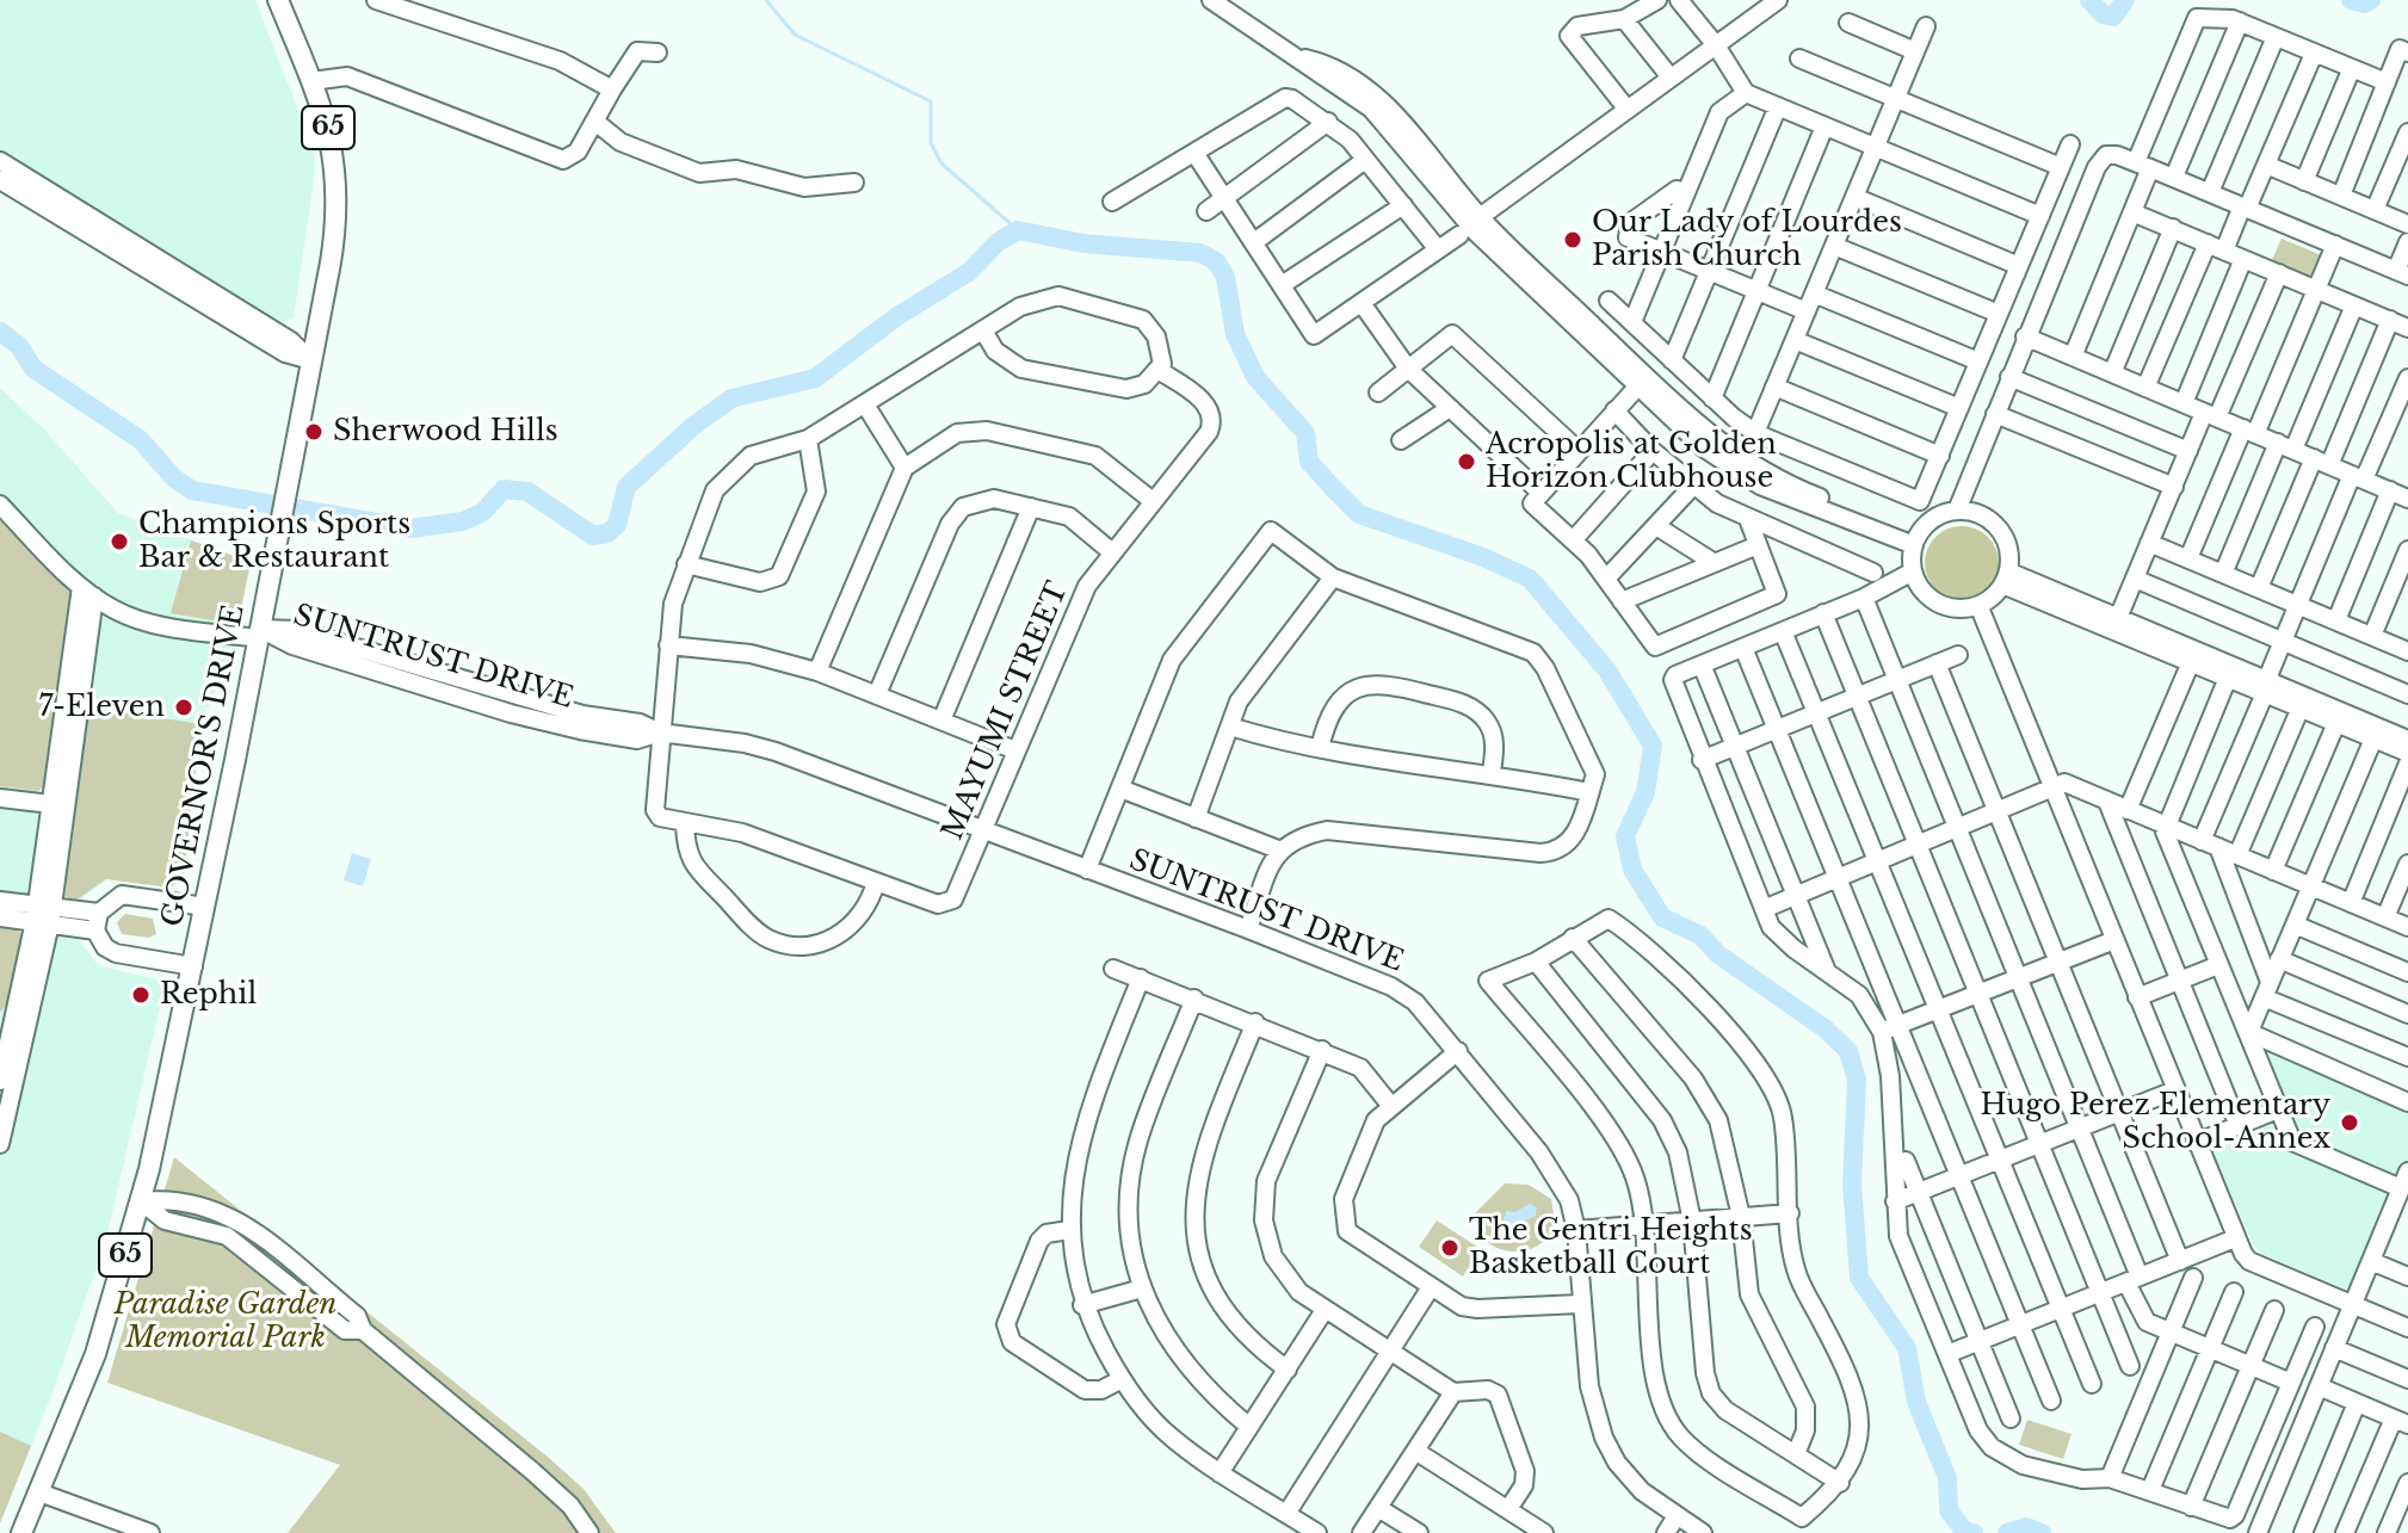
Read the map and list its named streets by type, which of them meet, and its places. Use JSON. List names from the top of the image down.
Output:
{
  "streets": {
    "main road": ["65", "GOVERNOR'S DRIVE"],
    "street": ["SUNTRUST DRIVE", "MAYUMI STREET"]
  },
  "crossings": [
    ["SUNTRUST DRIVE", "MAYUMI STREET"],
    ["SUNTRUST DRIVE", "GOVERNOR'S DRIVE"]
  ],
  "parks": ["Paradise Garden Memorial Park"],
  "places": [
    "Our Lady of Lourdes Parish Church",
    "Sherwood Hills",
    "Acropolis at Golden Horizon Clubhouse",
    "Champions Sports Bar & Restaurant",
    "7-Eleven",
    "Rephil",
    "Hugo Perez Elementary School-Annex",
    "The Gentri Heights Basketball Court"
  ]
}
